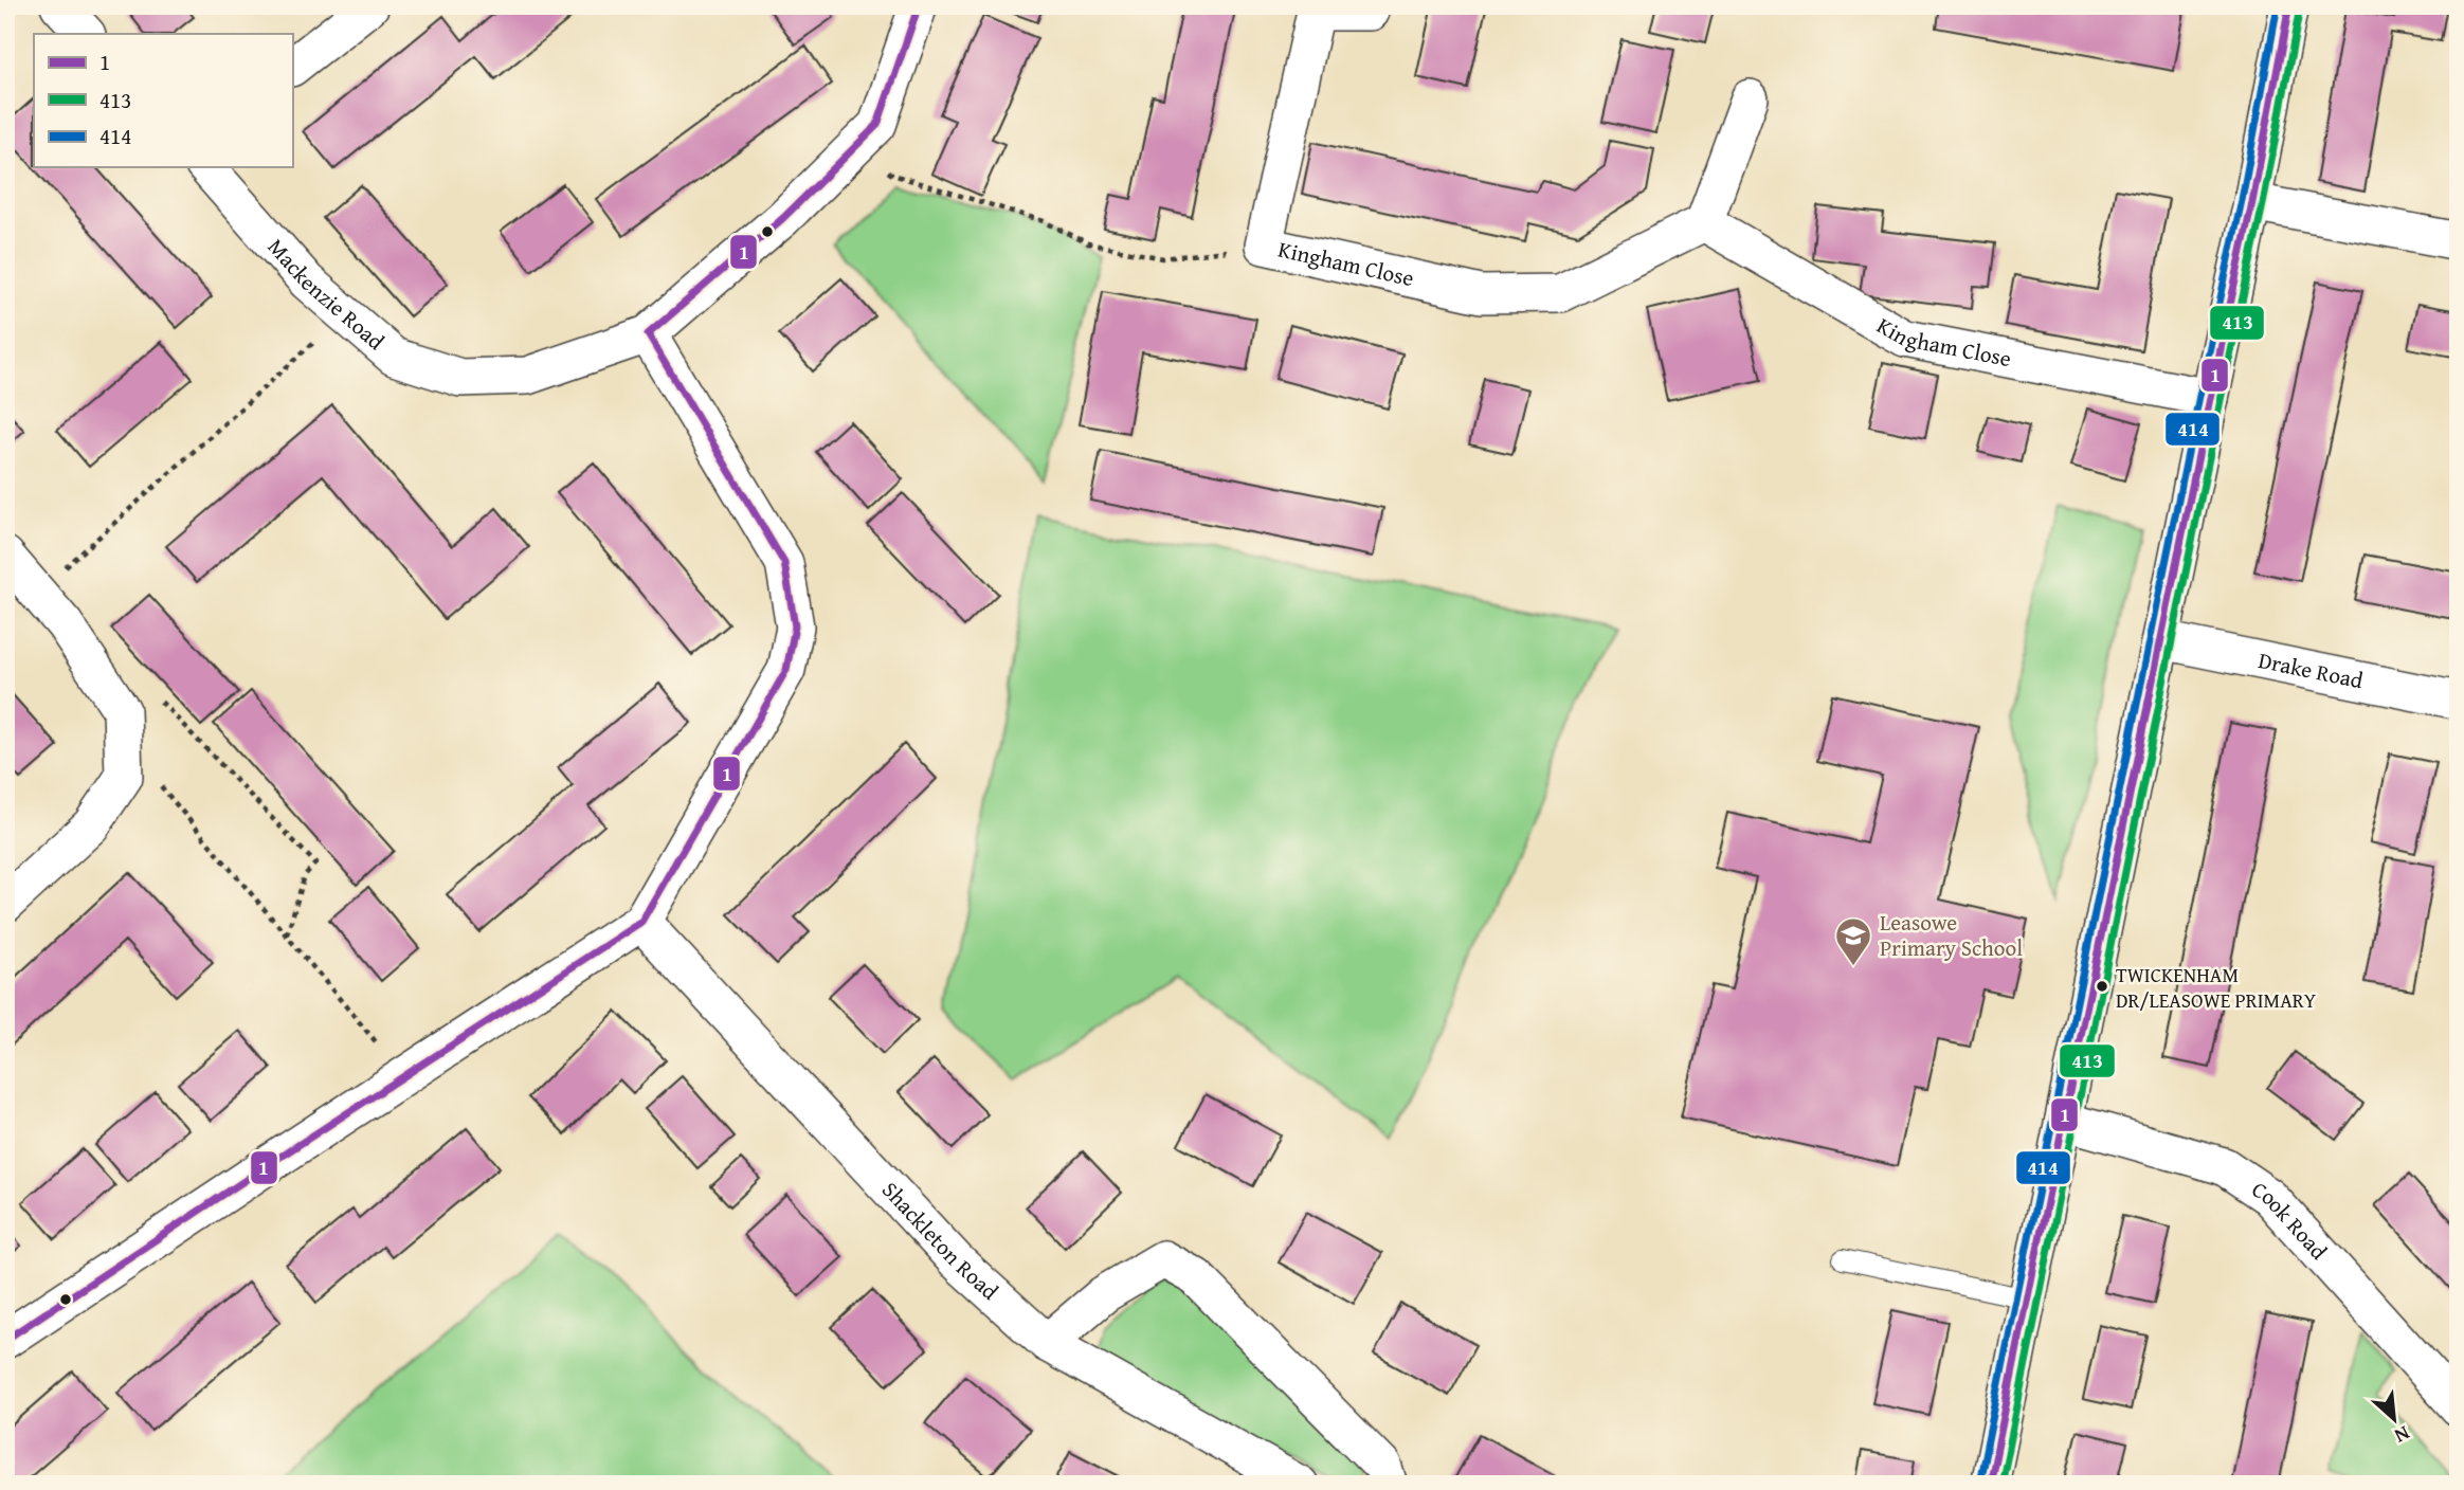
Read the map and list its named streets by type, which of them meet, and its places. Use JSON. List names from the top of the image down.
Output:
{
  "streets": {
    "street": [
      "Kingham Close",
      "Mackenzie Road",
      "Drake Road",
      "Cook Road",
      "Shackleton Road"
    ]
  },
  "places": {
    "school or university": ["Leasowe Primary School"],
    "other": ["TWICKENHAM DR/LEASOWE PRIMARY"]
  },
  "lines": ["transit line 1", "transit line 414", "transit line 413"],
  "legend": ["1", "413", "414"],
  "north": "bottom right"
}
